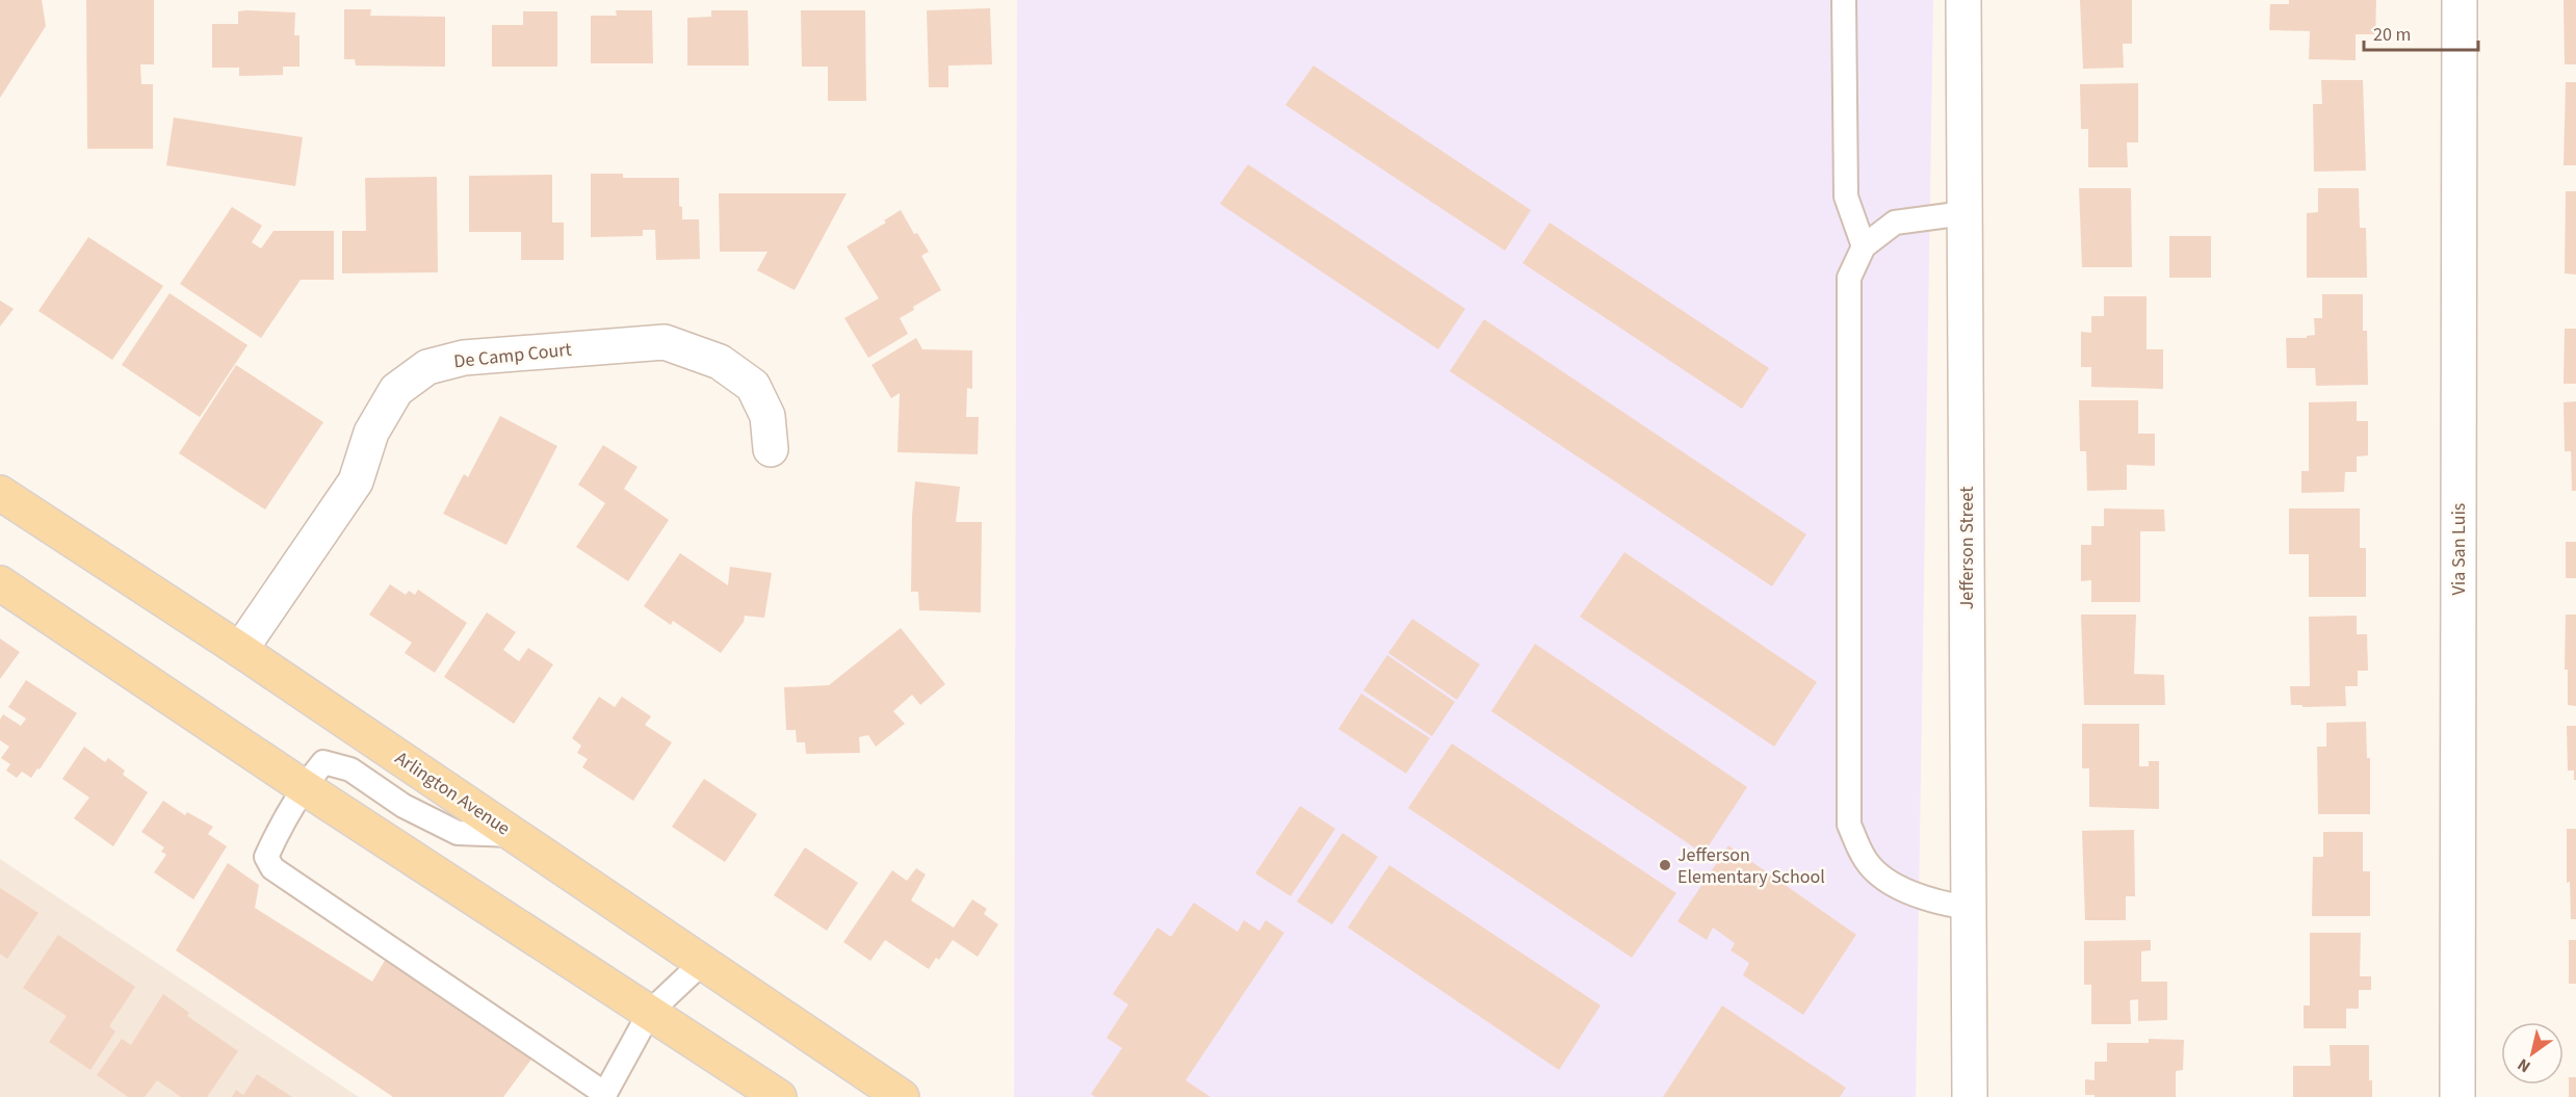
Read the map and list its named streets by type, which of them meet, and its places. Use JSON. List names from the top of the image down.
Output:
{
  "streets": {
    "main road": ["Arlington Avenue"],
    "street": ["De Camp Court", "Jefferson Street", "Via San Luis"]
  },
  "crossings": [
    ["De Camp Court", "Arlington Avenue"]
  ],
  "places": ["Jefferson Elementary School"],
  "scale_bar": "20 m",
  "north": "bottom left"
}
